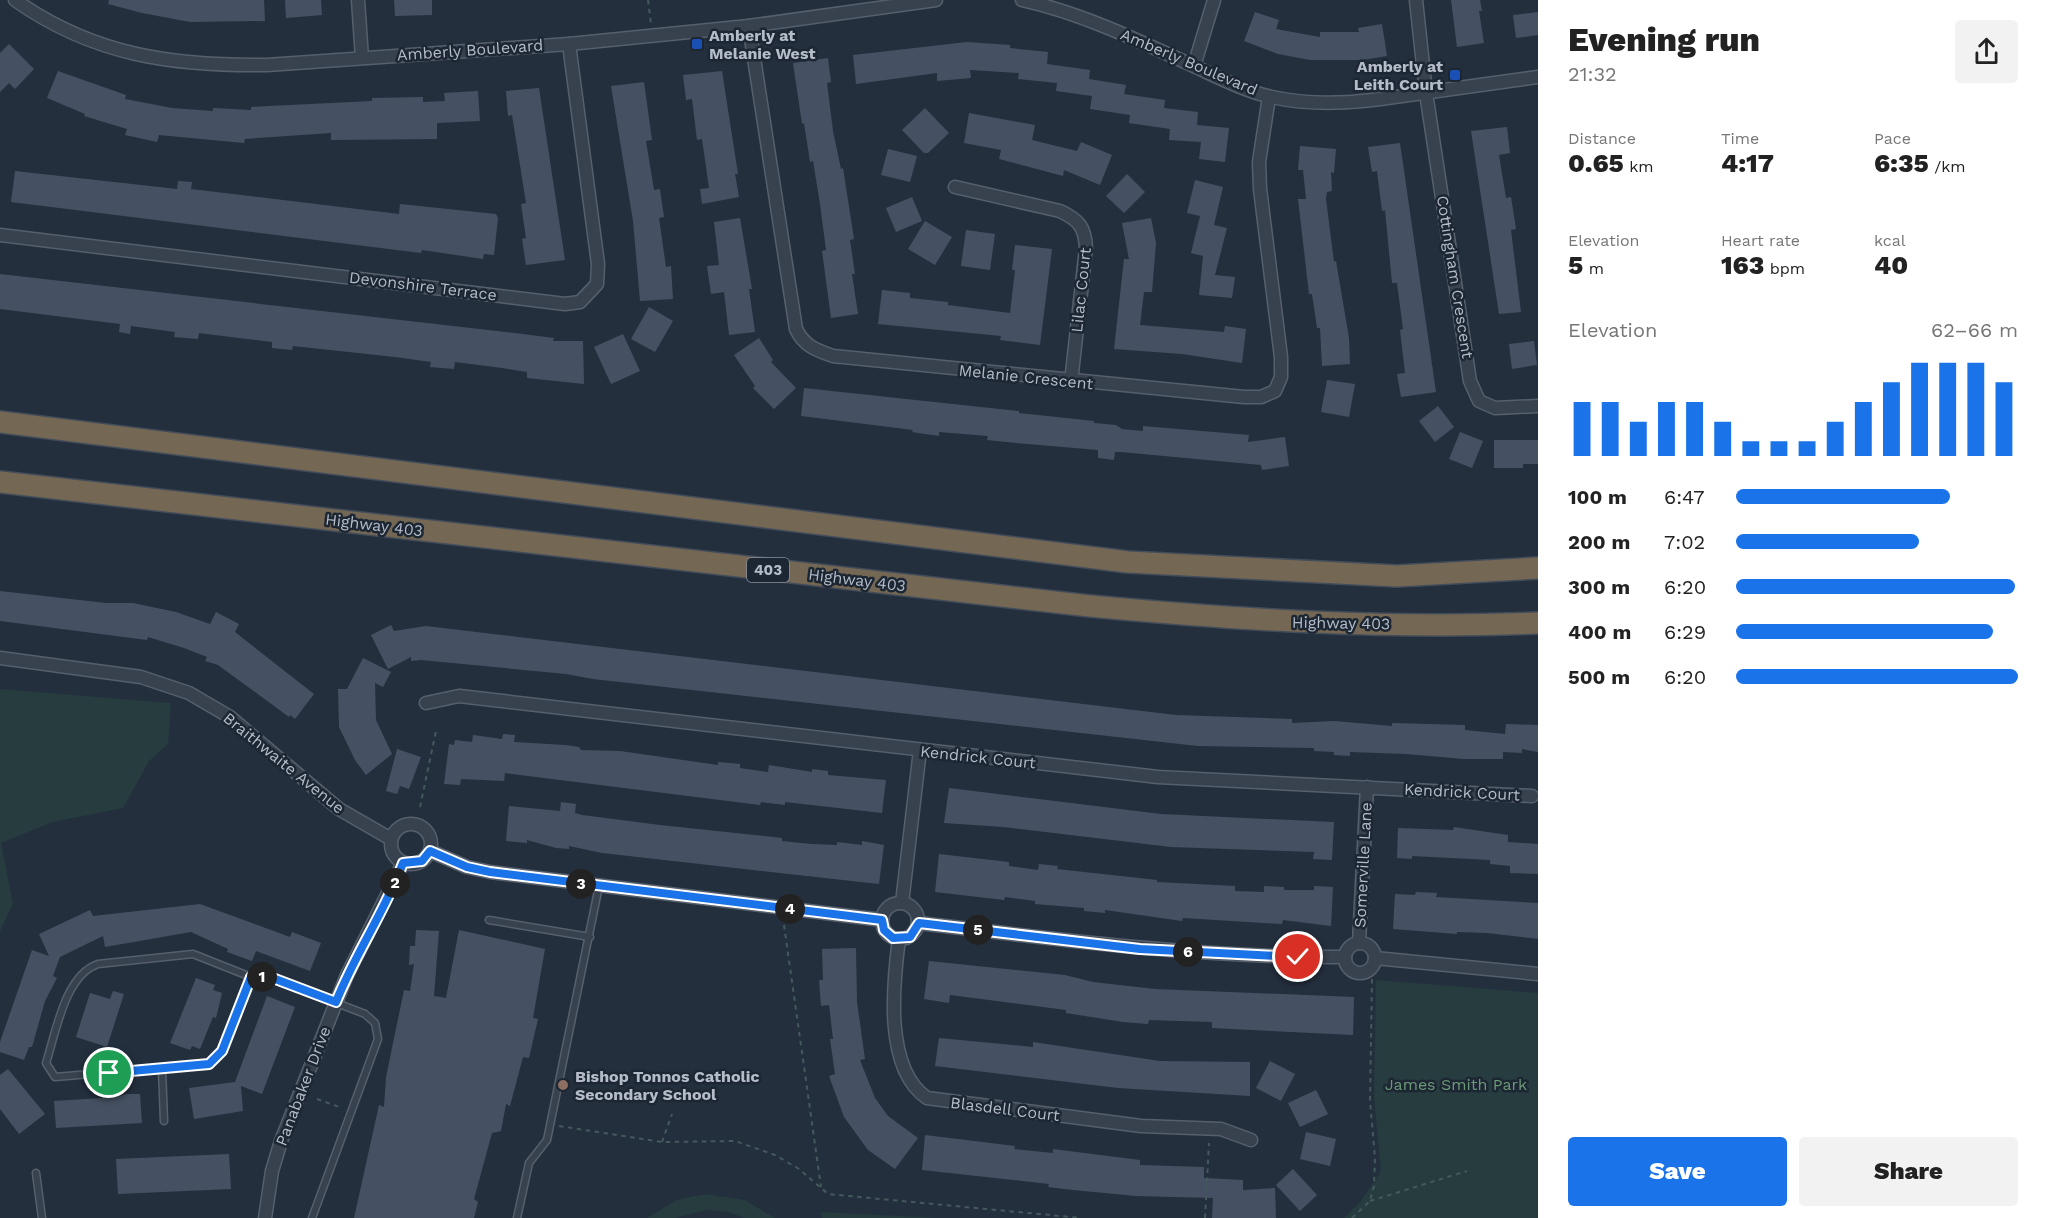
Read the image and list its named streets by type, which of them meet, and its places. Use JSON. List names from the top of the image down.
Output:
{
  "streets": {
    "highway": ["Highway 403", "403"],
    "street": [
      "Amberly Boulevard",
      "Cottingham Crescent",
      "Devonshire Terrace",
      "Lilac Court",
      "Melanie Crescent",
      "Kendrick Court",
      "Braithwaite Avenue",
      "Somerville Lane",
      "Panabaker Drive",
      "Blasdell Court"
    ]
  },
  "crossings": [
    ["Amberly Boulevard", "Cottingham Crescent"],
    ["Amberly Boulevard", "Devonshire Terrace"],
    ["Amberly Boulevard", "Melanie Crescent"],
    ["Lilac Court", "Melanie Crescent"],
    ["Kendrick Court", "Somerville Lane"],
    ["Braithwaite Avenue", "Panabaker Drive"]
  ],
  "parks": ["James Smith Park"],
  "places": {
    "transit": ["Amberly at Melanie West", "Amberly at Leith Court"],
    "other": ["Bishop Tonnos Catholic Secondary School"]
  },
  "page": {
    "heading": ["Evening run", "21:32"],
    "stats": [
      ["Distance", "0.65 km"],
      ["Time", "4:17"],
      ["Pace", "6:35 /km"],
      ["Elevation", "5 m"],
      ["Heart rate", "163 bpm"],
      ["kcal", "40"]
    ],
    "chart": ["Elevation", "62–66 m"],
    "list": [
      {
        "name": "100 m",
        "note": "6:47"
      },
      {
        "name": "200 m",
        "note": "7:02"
      },
      {
        "name": "300 m",
        "note": "6:20"
      },
      {
        "name": "400 m",
        "note": "6:29"
      },
      {
        "name": "500 m",
        "note": "6:20"
      }
    ],
    "pins": [
      "2",
      "3",
      "4",
      "5",
      "6",
      "1"
    ],
    "buttons": ["Save", "Share"]
  }
}
